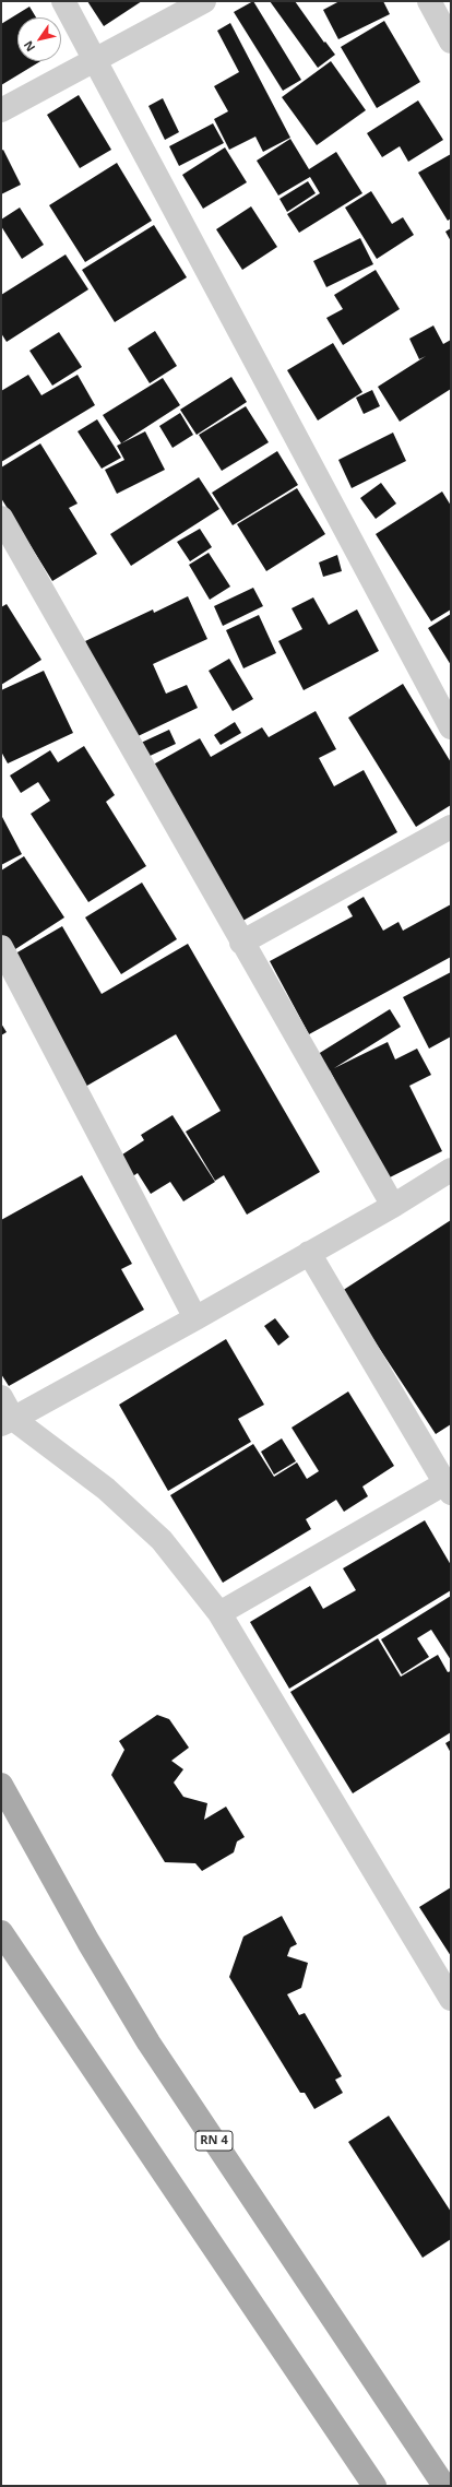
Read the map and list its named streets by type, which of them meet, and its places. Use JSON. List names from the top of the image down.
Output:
{
  "streets": {
    "main road": ["RN 4"]
  },
  "north": "bottom left"
}
